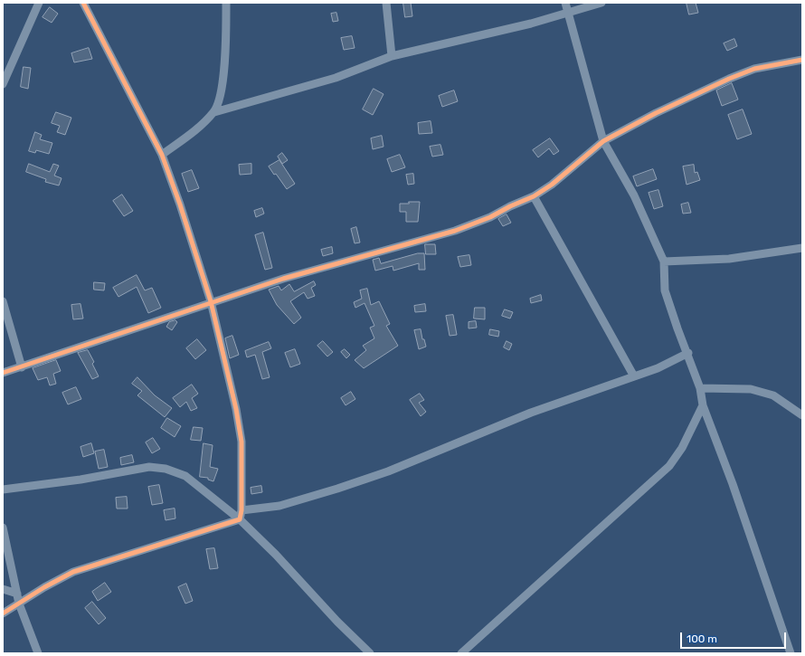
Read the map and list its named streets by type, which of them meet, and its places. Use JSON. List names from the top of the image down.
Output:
{
  "scale_bar": "100 m"
}
